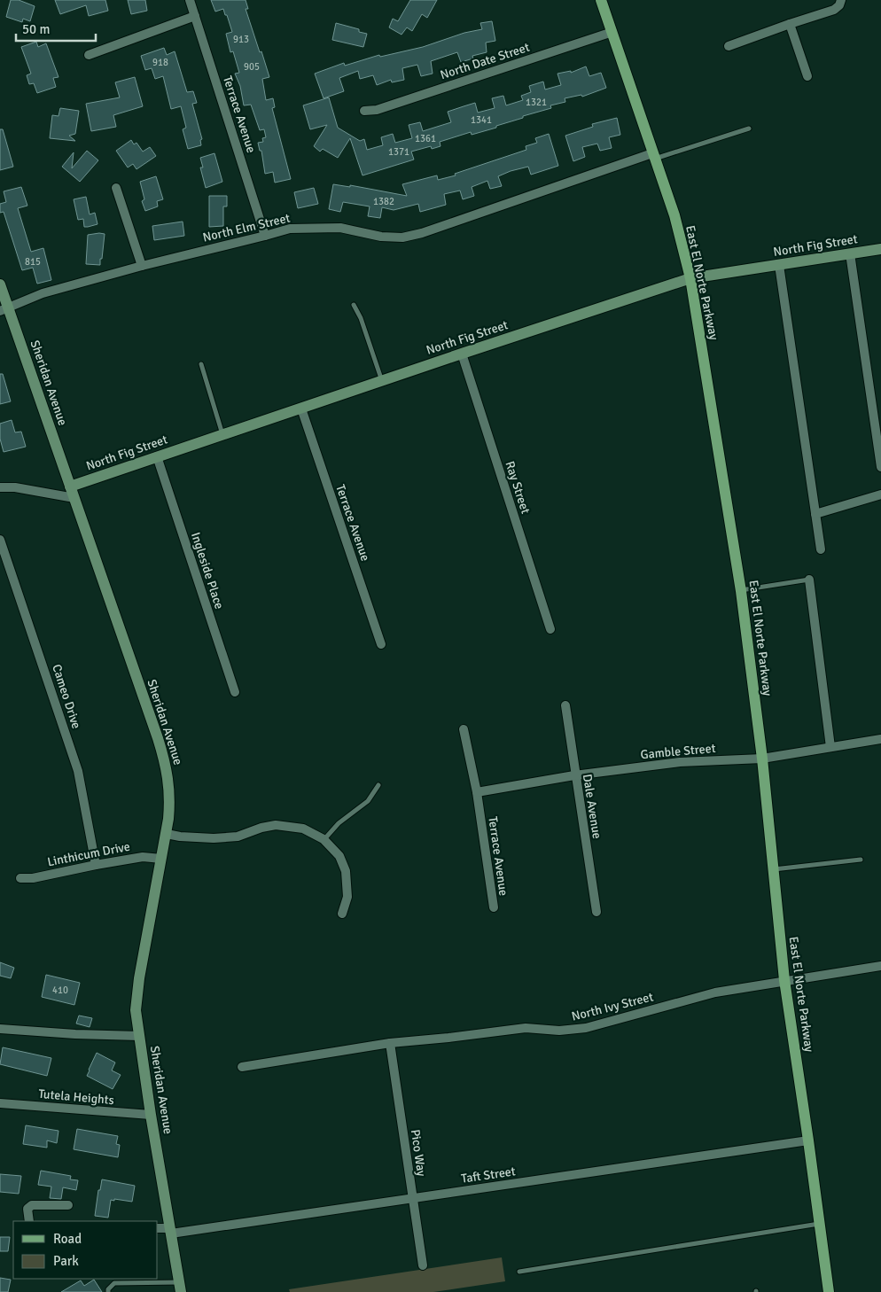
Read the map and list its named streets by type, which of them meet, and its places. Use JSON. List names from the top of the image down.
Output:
{
  "streets": {
    "main road": ["East El Norte Parkway"],
    "street": [
      "North Date Street",
      "Terrace Avenue",
      "North Elm Street",
      "North Fig Street",
      "Sheridan Avenue",
      "Ray Street",
      "Ingleside Place",
      "Cameo Drive",
      "Gamble Street",
      "Dale Avenue",
      "Linthicum Drive",
      "North Ivy Street",
      "Tutela Heights",
      "Pico Way",
      "Taft Street"
    ]
  },
  "crossings": [
    ["North Date Street", "East El Norte Parkway"],
    ["Terrace Avenue", "North Elm Street"],
    ["Terrace Avenue", "North Fig Street"],
    ["Terrace Avenue", "Gamble Street"],
    ["North Elm Street", "East El Norte Parkway"],
    ["North Elm Street", "Sheridan Avenue"],
    ["North Fig Street", "East El Norte Parkway"],
    ["North Fig Street", "Sheridan Avenue"],
    ["North Fig Street", "Ray Street"],
    ["North Fig Street", "Ingleside Place"],
    ["East El Norte Parkway", "Gamble Street"],
    ["East El Norte Parkway", "North Ivy Street"],
    ["East El Norte Parkway", "Taft Street"],
    ["Sheridan Avenue", "Linthicum Drive"],
    ["Sheridan Avenue", "Tutela Heights"],
    ["Sheridan Avenue", "Taft Street"],
    ["Cameo Drive", "Linthicum Drive"],
    ["Gamble Street", "Dale Avenue"],
    ["North Ivy Street", "Pico Way"],
    ["Pico Way", "Taft Street"]
  ],
  "house_numbers": [
    "913",
    "918",
    "905",
    "1321",
    "1341",
    "1361",
    "1371",
    "1382",
    "815",
    "410"
  ],
  "legend": ["Road", "Park"],
  "scale_bar": "50 m"
}
